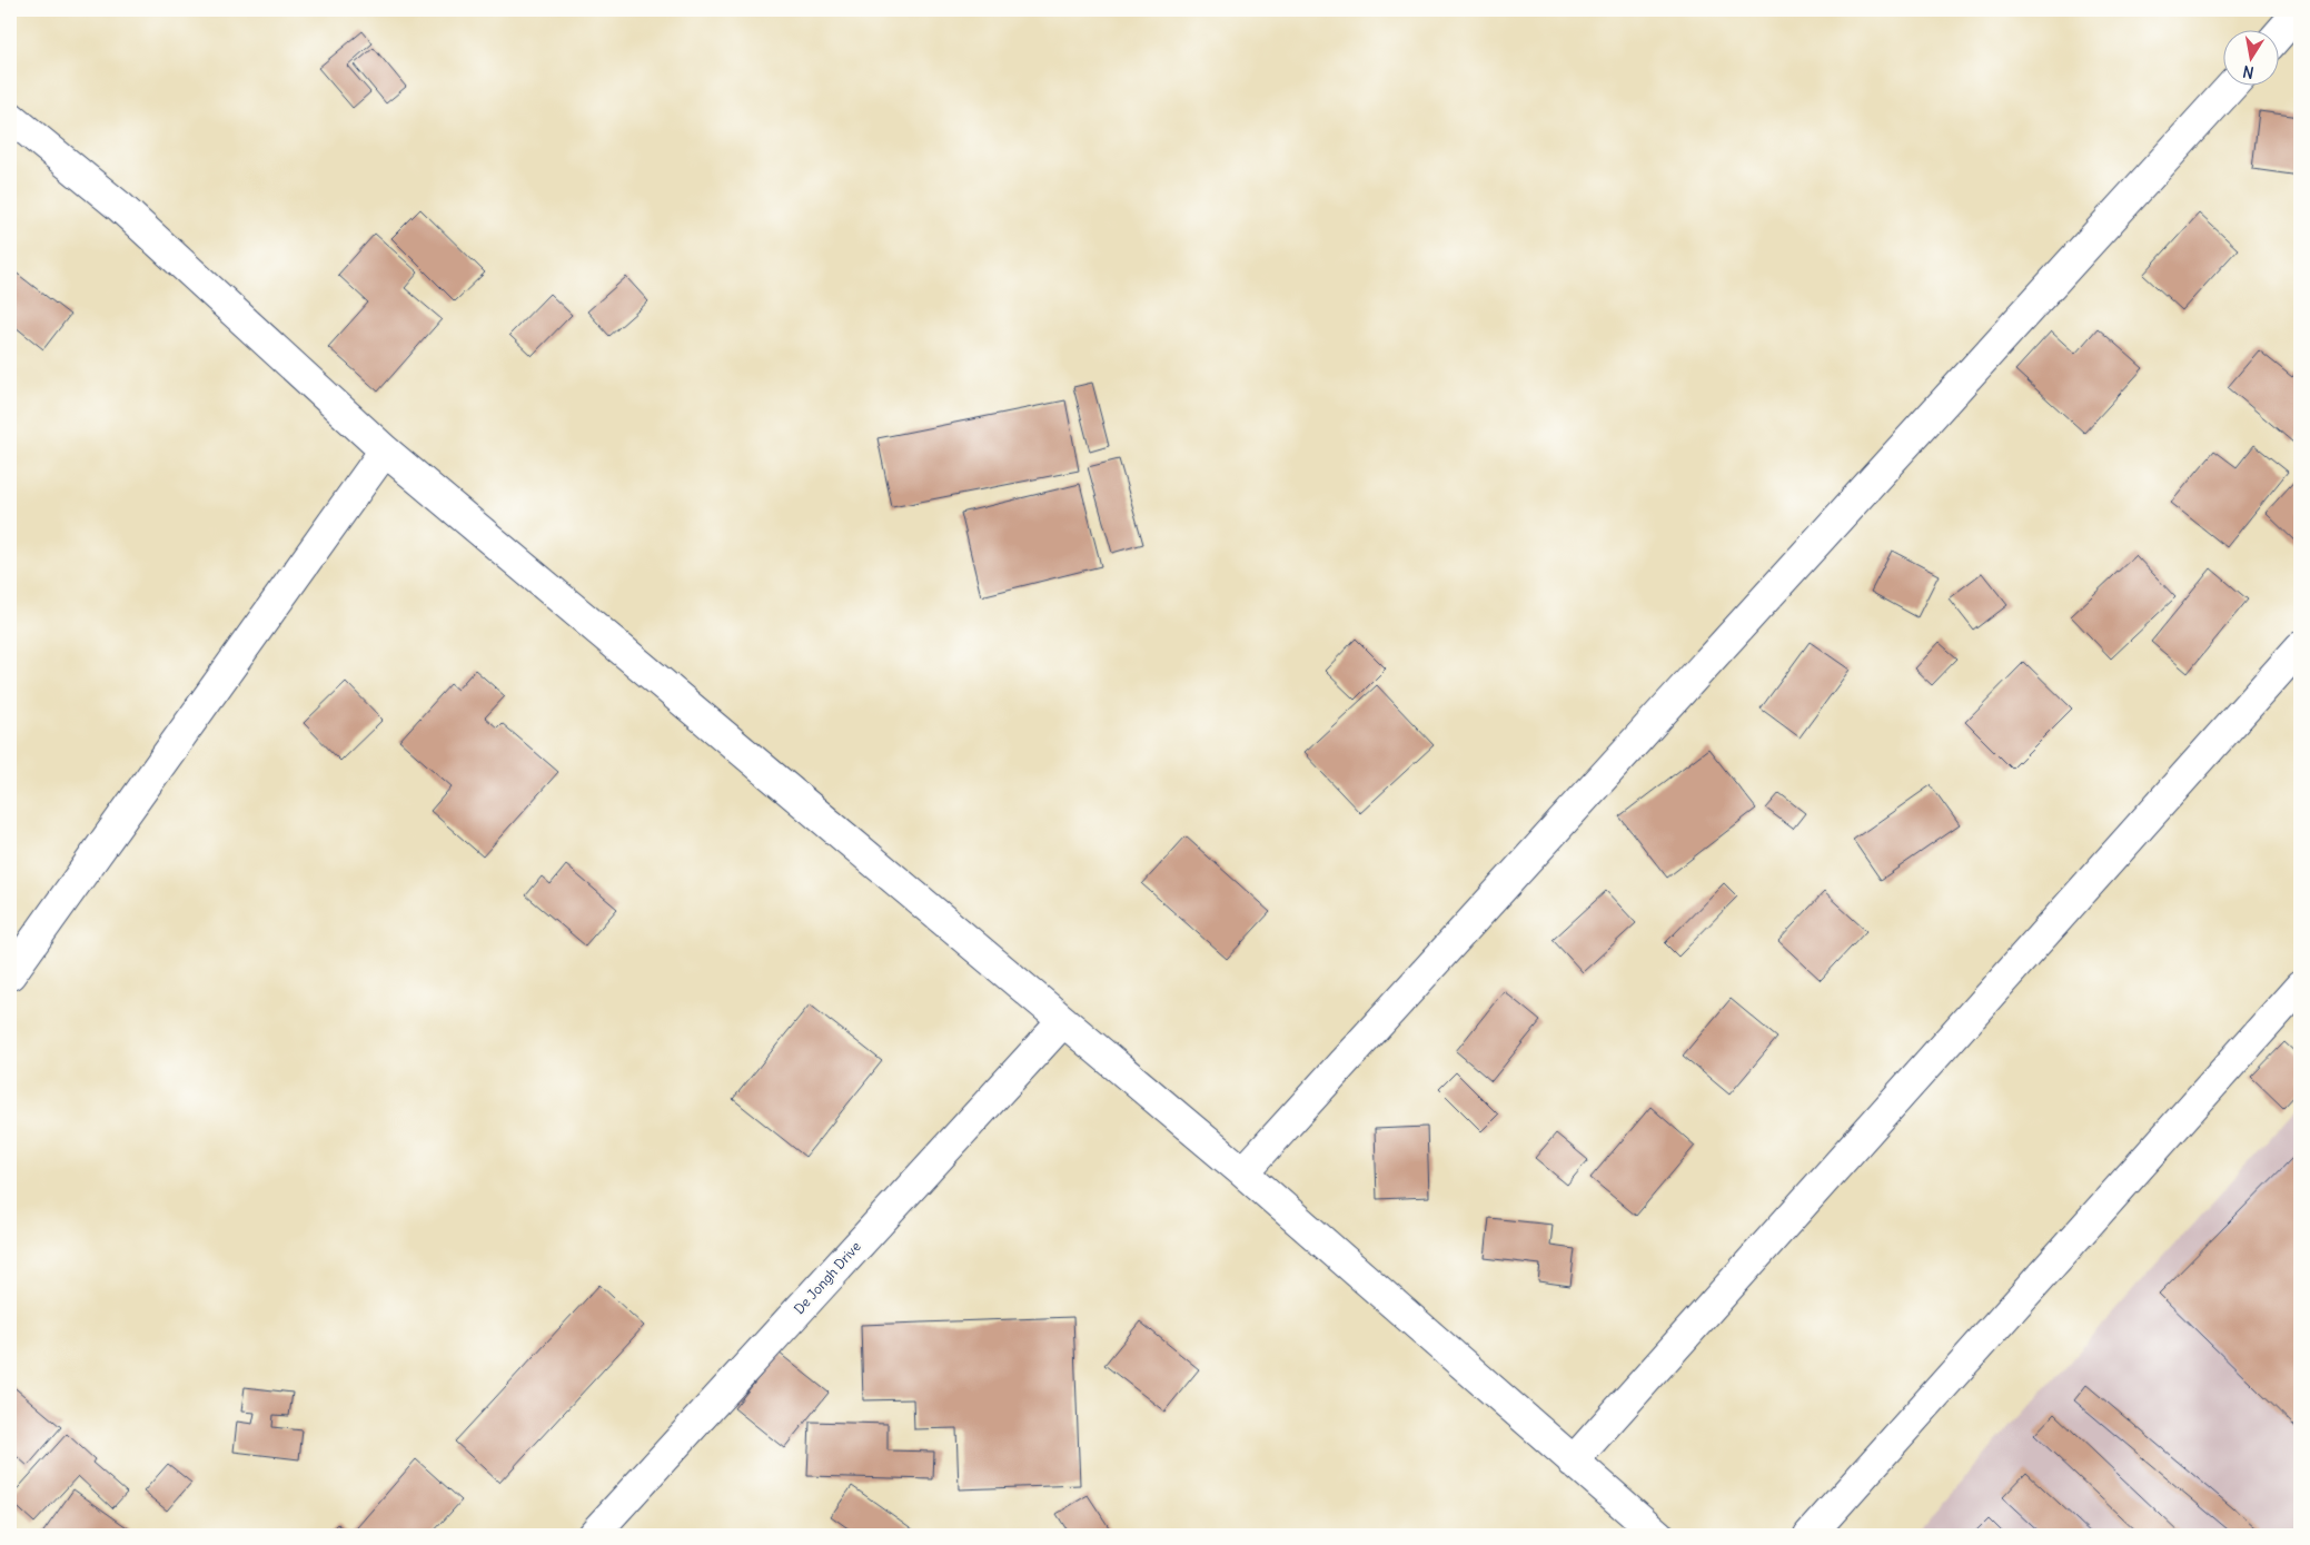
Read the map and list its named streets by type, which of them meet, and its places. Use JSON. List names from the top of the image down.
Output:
{
  "streets": {
    "street": ["De Jongh Drive"]
  },
  "north": "bottom"
}
